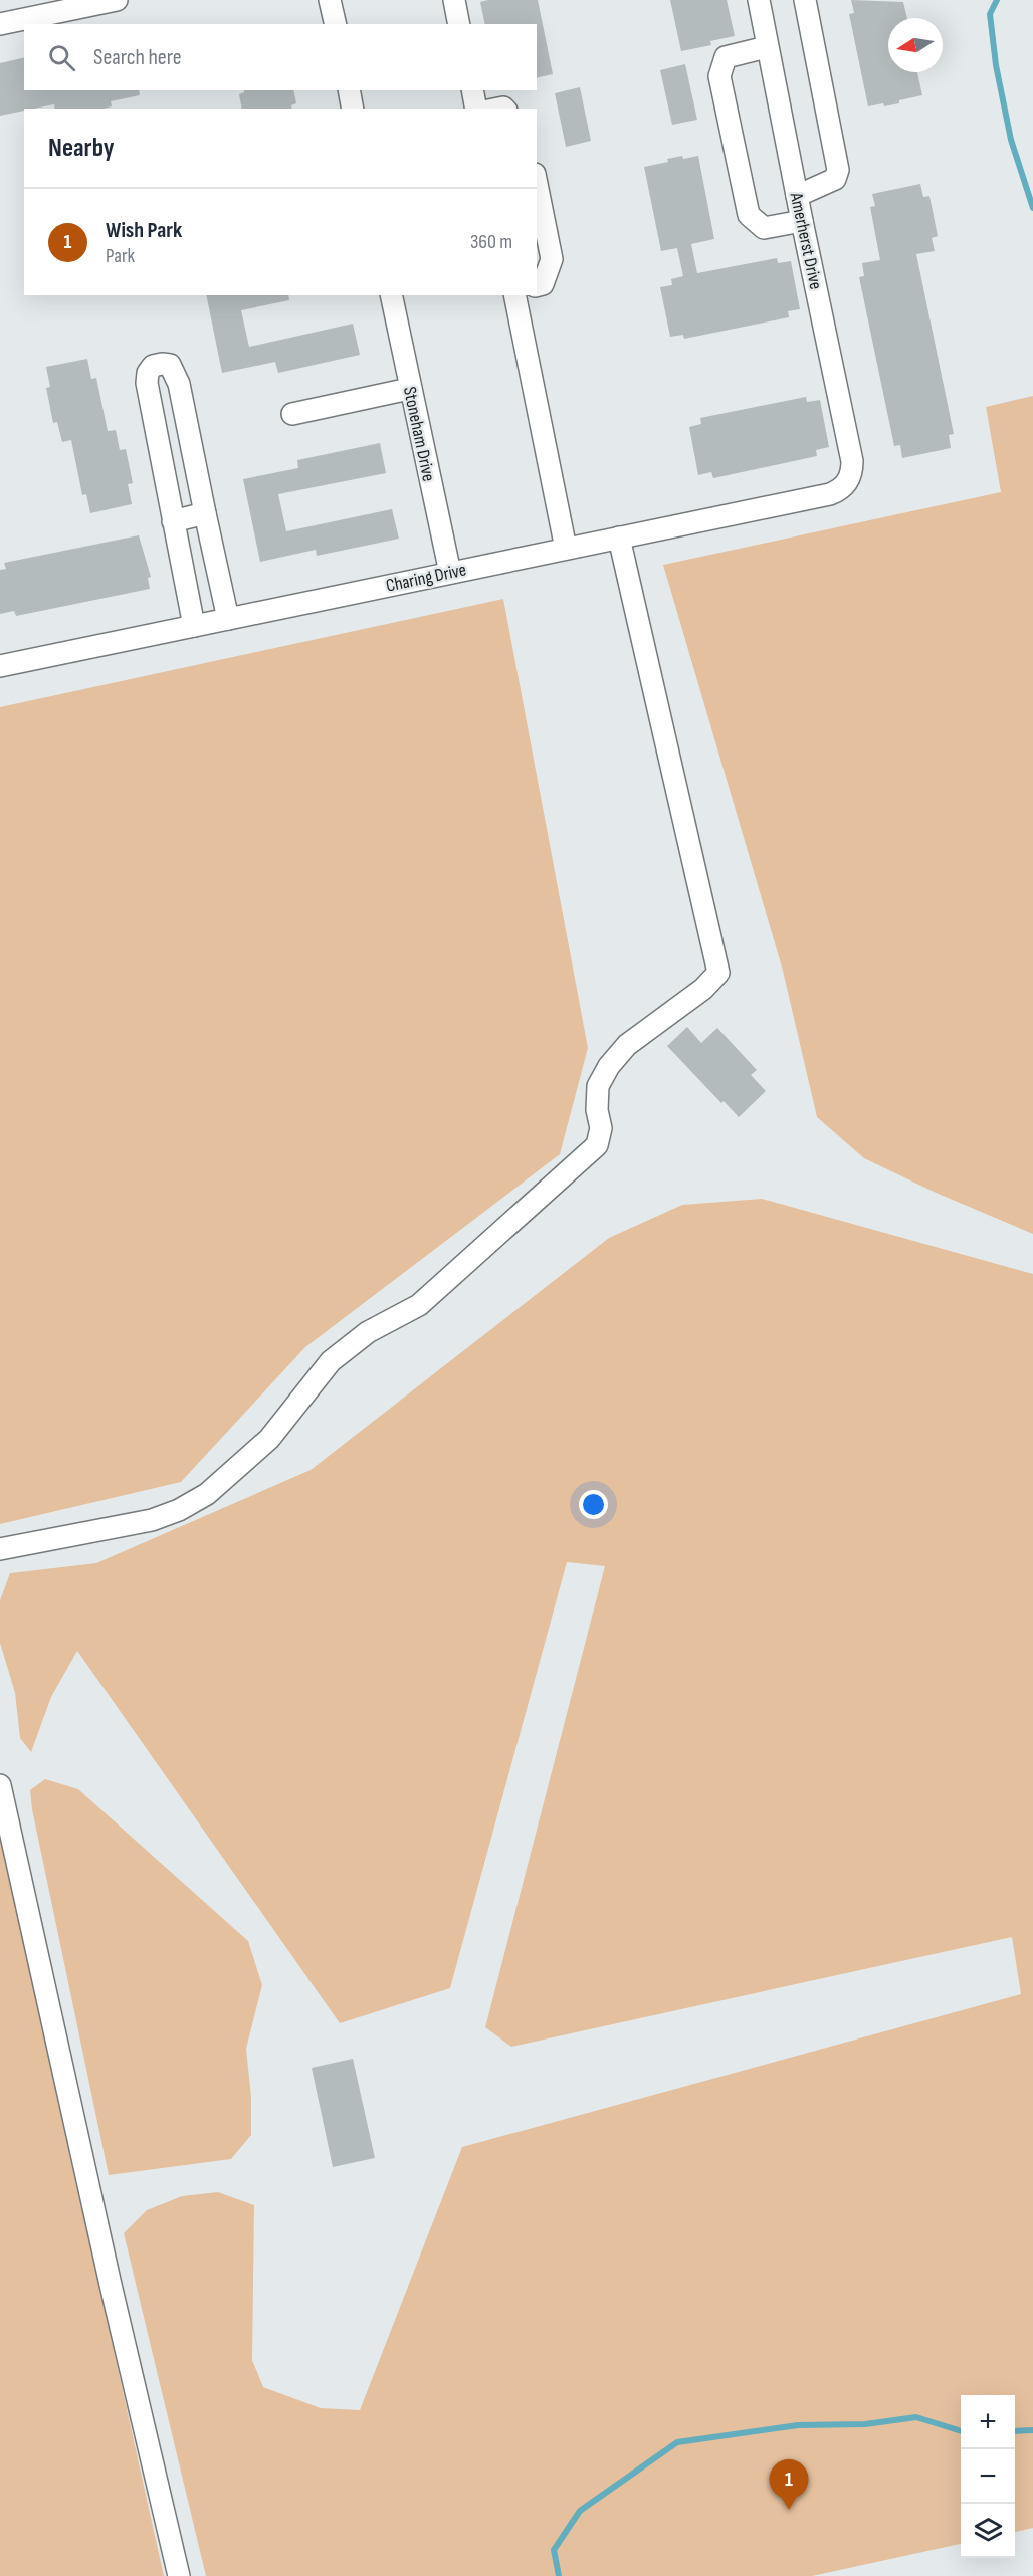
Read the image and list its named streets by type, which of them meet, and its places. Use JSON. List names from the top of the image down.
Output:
{
  "streets": {
    "street": ["Amerherst Drive", "Stoneham Drive", "Charing Drive"]
  },
  "crossings": [
    ["Amerherst Drive", "Charing Drive"],
    ["Stoneham Drive", "Charing Drive"]
  ],
  "north": "left",
  "page": {
    "search": "Search here",
    "heading": "Nearby",
    "list": [
      {
        "mark": "1",
        "name": "Wish Park",
        "note": "Park",
        "value": "360 m"
      }
    ],
    "map_buttons": ["+", "−"],
    "pins": "1"
  }
}
